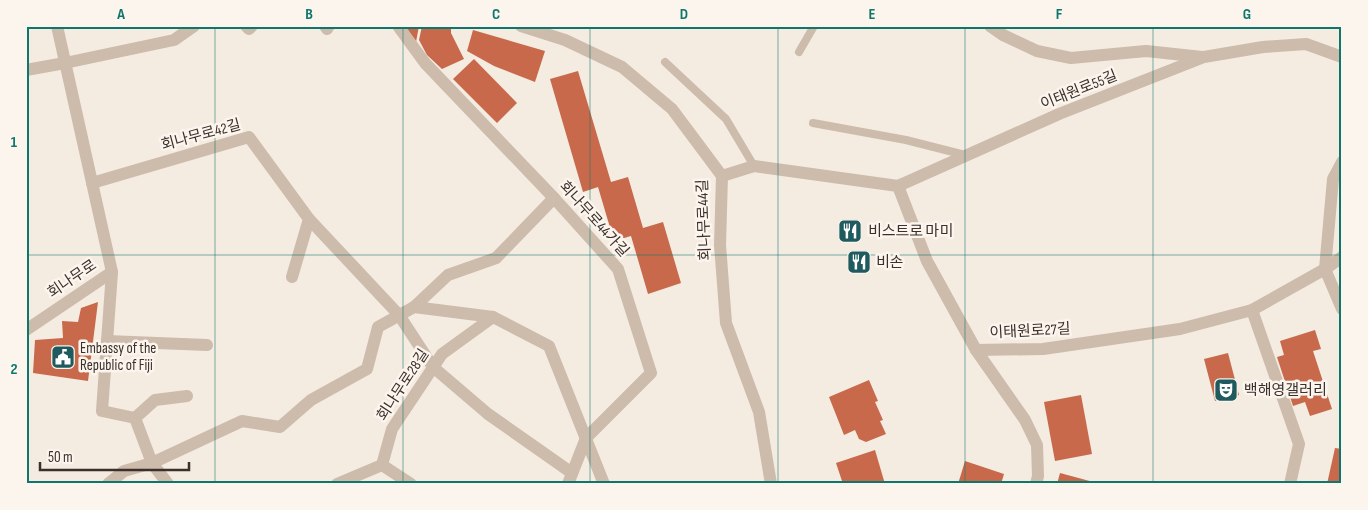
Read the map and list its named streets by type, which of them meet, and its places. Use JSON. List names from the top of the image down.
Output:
{
  "streets": {
    "street": [
      "이태원로55길",
      "회나무로42길",
      "회나무로44가길",
      "회나무로44길",
      "회나무로",
      "이태원로27길",
      "회나무로28길"
    ]
  },
  "crossings": [
    ["이태원로55길", "이태원로27길"]
  ],
  "places": {
    "restaurant": ["비스트로 마미", "비손"],
    "public building": ["Embassy of the Republic of Fiji"],
    "theatre": ["백해영갤러리"]
  },
  "scale_bar": "50 m",
  "grid": {
    "columns": [
      "A",
      "B",
      "C",
      "D",
      "E",
      "F",
      "G"
    ],
    "rows": ["1", "2"]
  }
}
